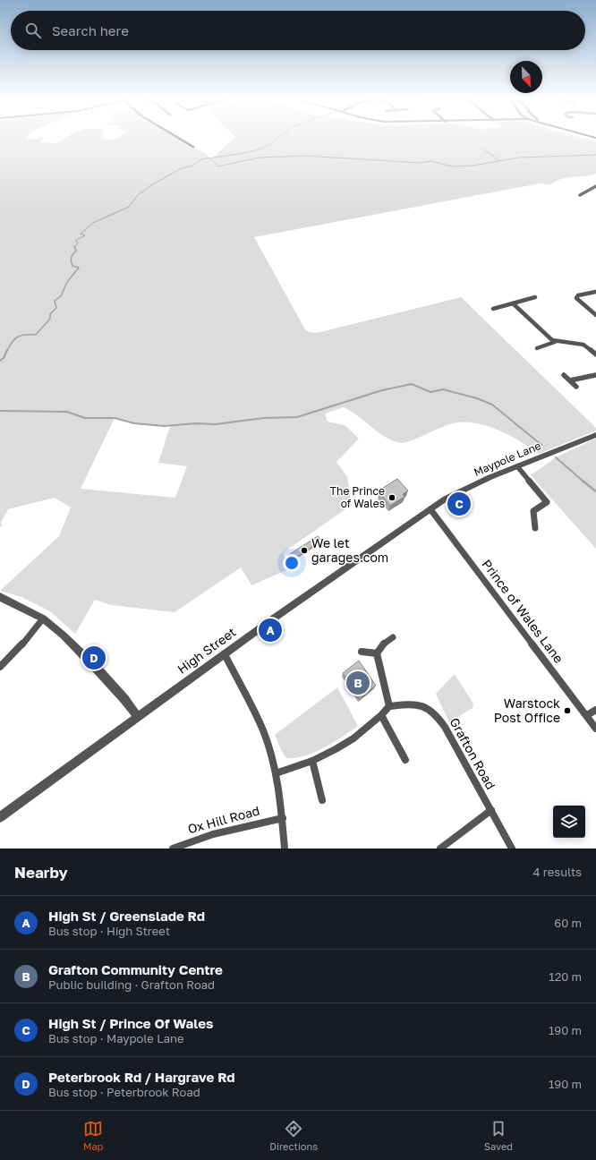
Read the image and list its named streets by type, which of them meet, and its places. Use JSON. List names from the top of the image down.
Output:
{
  "streets": {
    "street": [
      "Maypole Lane",
      "Prince of Wales Lane",
      "High Street",
      "Grafton Road",
      "Ox Hill Road"
    ]
  },
  "crossings": [
    ["Maypole Lane", "Prince of Wales Lane"],
    ["Maypole Lane", "High Street"],
    ["Prince of Wales Lane", "High Street"]
  ],
  "places": ["The Prince of Wales", "We let garages.com", "Warstock Post Office"],
  "north": "bottom right",
  "page": {
    "search": "Search here",
    "pins": [
      "C",
      "A",
      "D",
      "B"
    ],
    "heading": ["Nearby", "4 results"],
    "list": [
      {
        "mark": "A",
        "name": "High St / Greenslade Rd",
        "note": "Bus stop · High Street",
        "value": "60 m"
      },
      {
        "mark": "B",
        "name": "Grafton Community Centre",
        "note": "Public building · Grafton Road",
        "value": "120 m"
      },
      {
        "mark": "C",
        "name": "High St / Prince Of Wales",
        "note": "Bus stop · Maypole Lane",
        "value": "190 m"
      },
      {
        "mark": "D",
        "name": "Peterbrook Rd / Hargrave Rd",
        "note": "Bus stop · Peterbrook Road",
        "value": "190 m"
      }
    ],
    "nav": ["Map", "Directions", "Saved"]
  }
}
